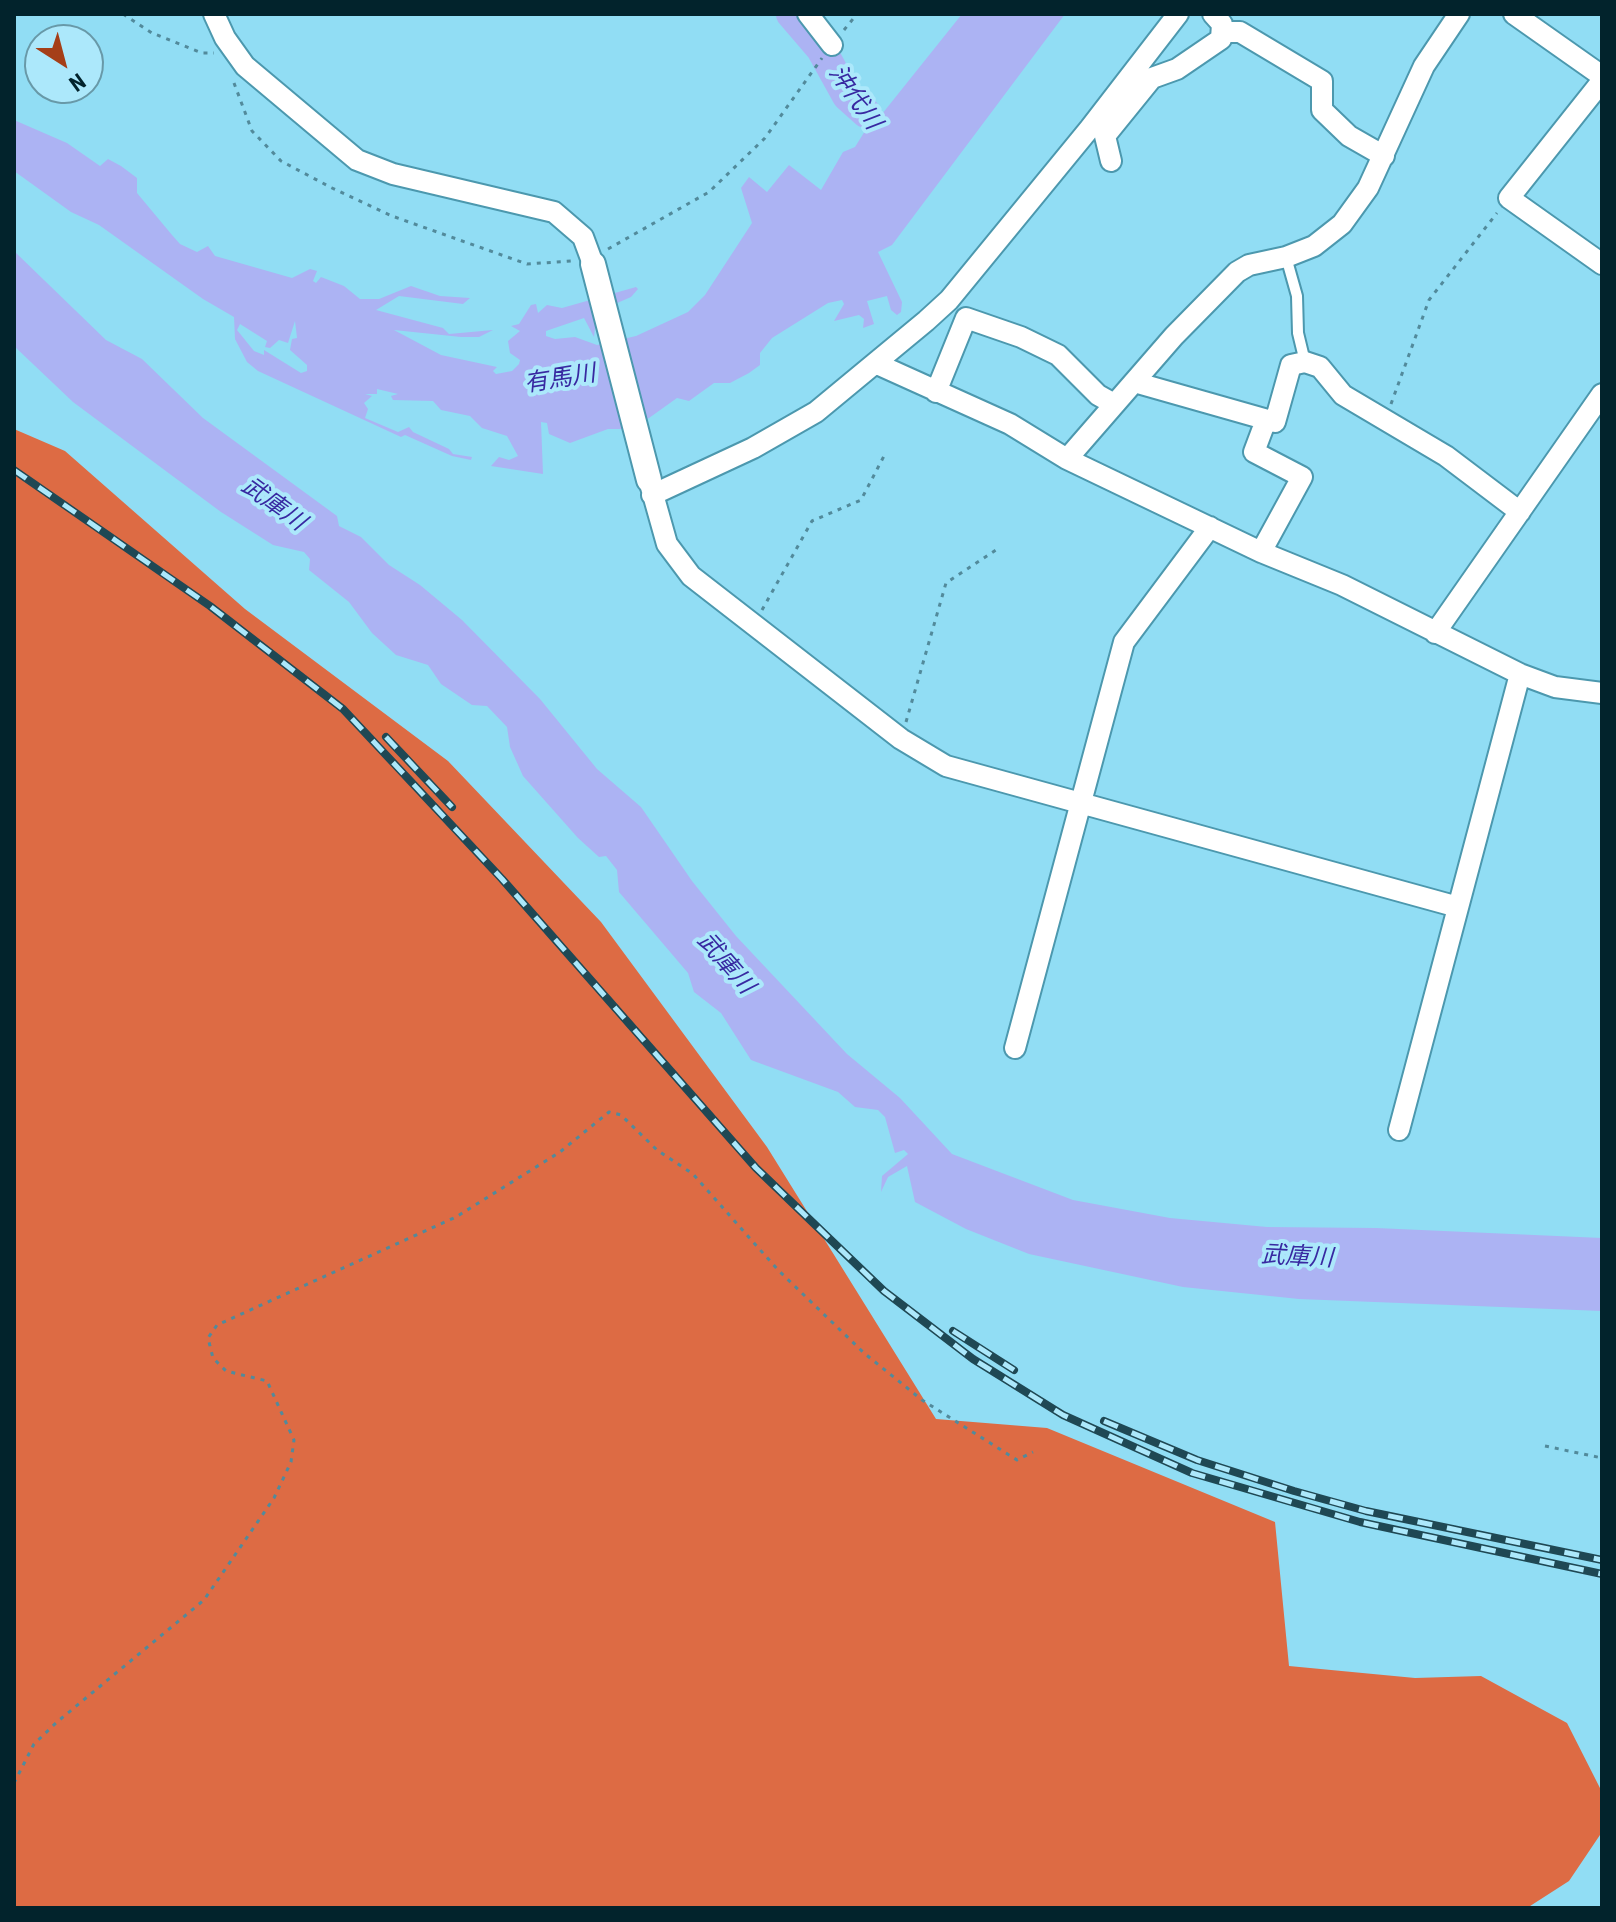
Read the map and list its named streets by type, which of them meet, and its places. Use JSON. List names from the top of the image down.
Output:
{
  "water": ["沖代川", "有馬川", "武庫川"],
  "north": "bottom right"
}
